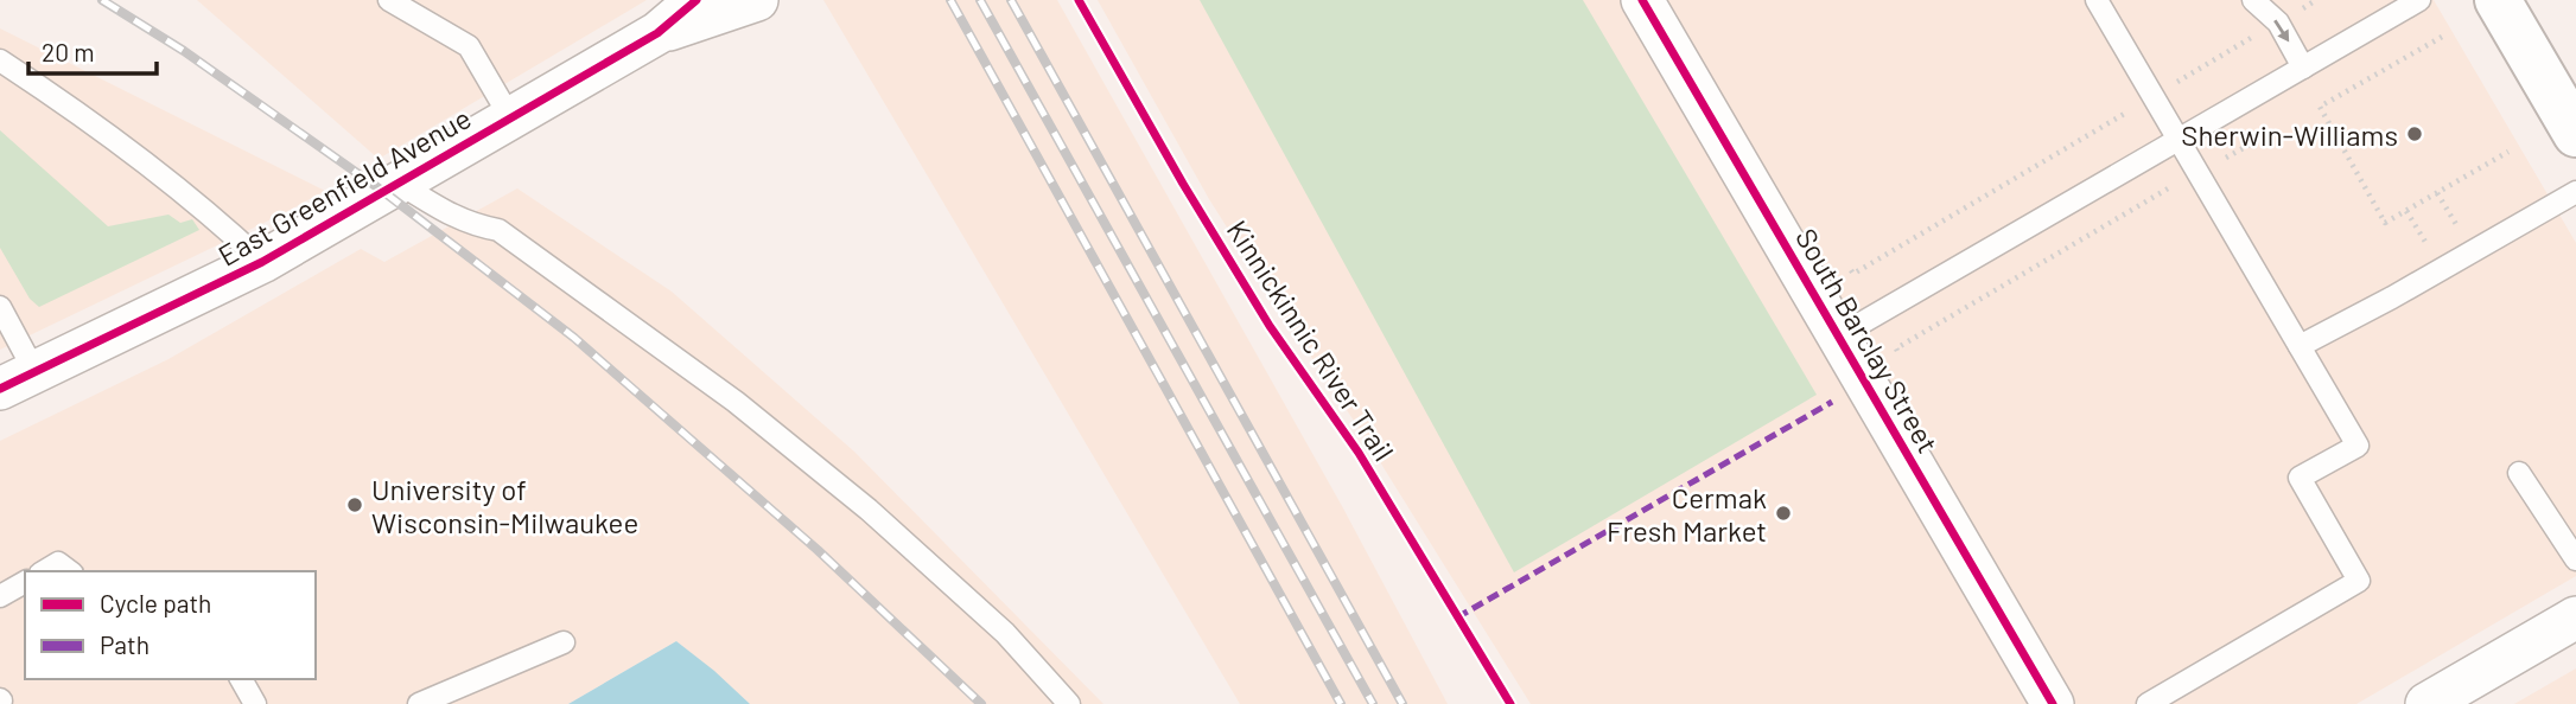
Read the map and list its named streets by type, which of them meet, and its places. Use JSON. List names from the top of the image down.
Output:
{
  "streets": {
    "street": ["East Greenfield Avenue", "South Barclay Street"],
    "cycle path": ["Kinnickinnic River Trail"]
  },
  "places": ["Sherwin-Williams", "University of Wisconsin-Milwaukee", "Cermak Fresh Market"],
  "legend": ["Cycle path", "Path"],
  "scale_bar": "20 m"
}
